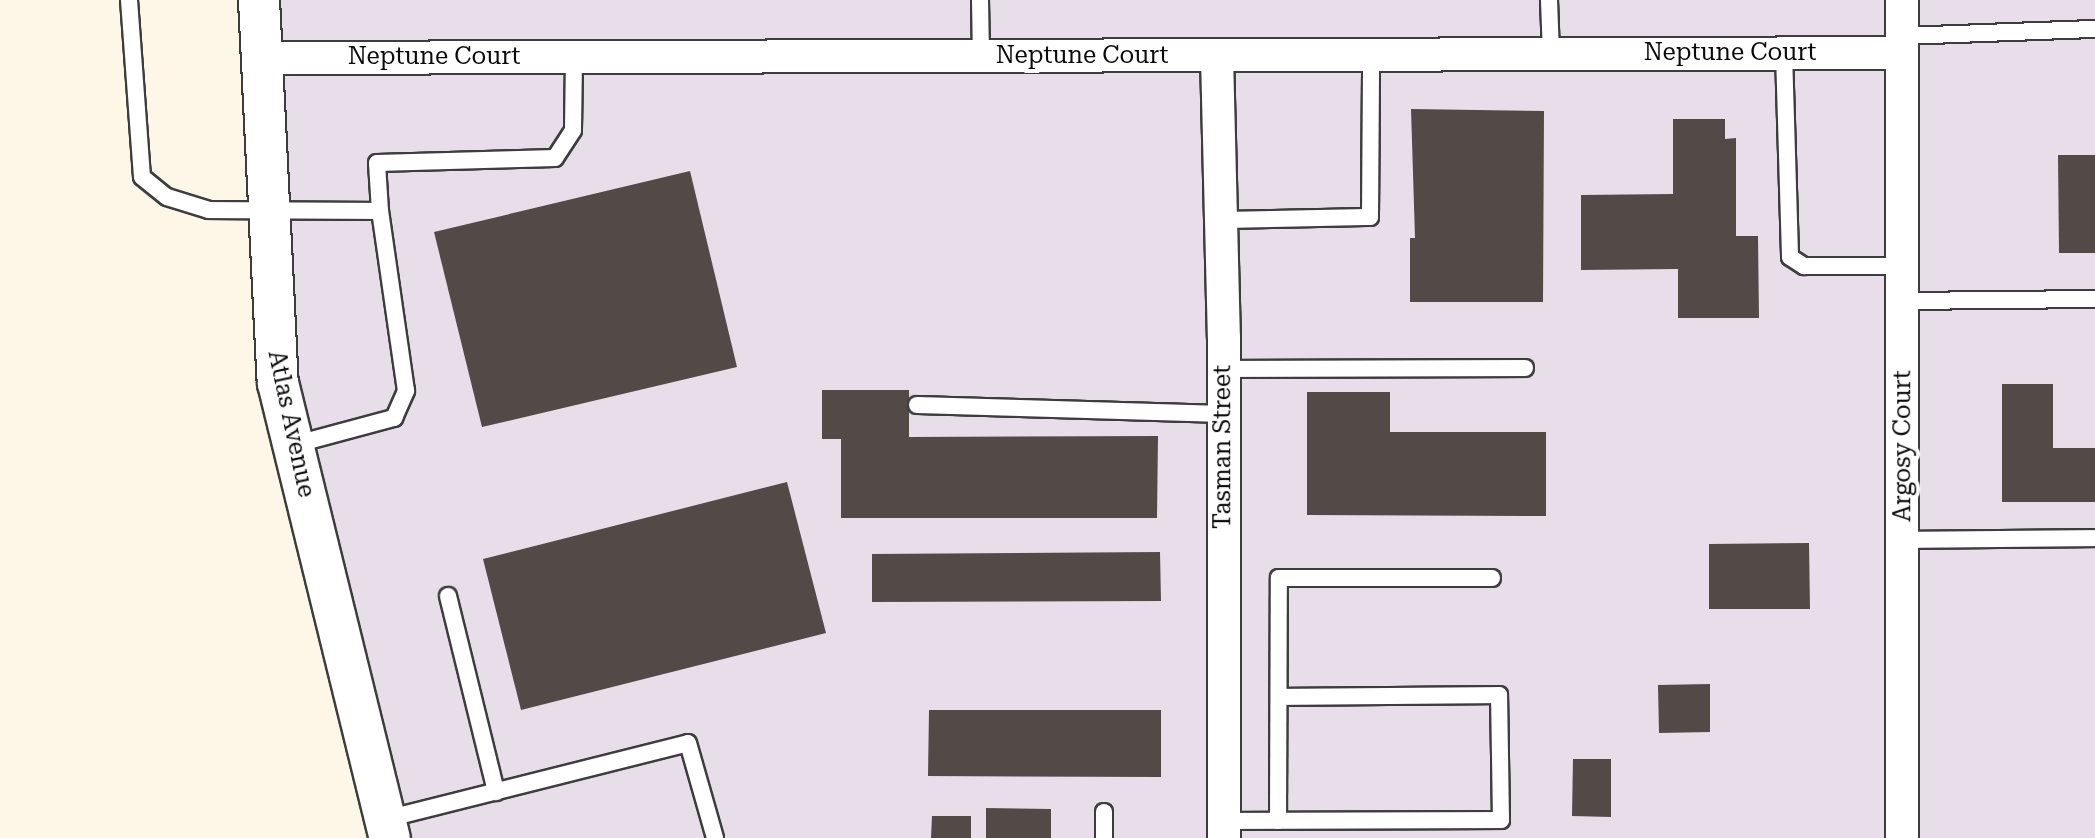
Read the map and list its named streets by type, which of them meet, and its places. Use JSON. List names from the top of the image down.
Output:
{
  "streets": {
    "street": [
      "Neptune Court",
      "Atlas Avenue",
      "Argosy Court",
      "Tasman Street"
    ]
  },
  "crossings": [
    ["Neptune Court", "Atlas Avenue"],
    ["Neptune Court", "Argosy Court"],
    ["Neptune Court", "Tasman Street"]
  ]
}
